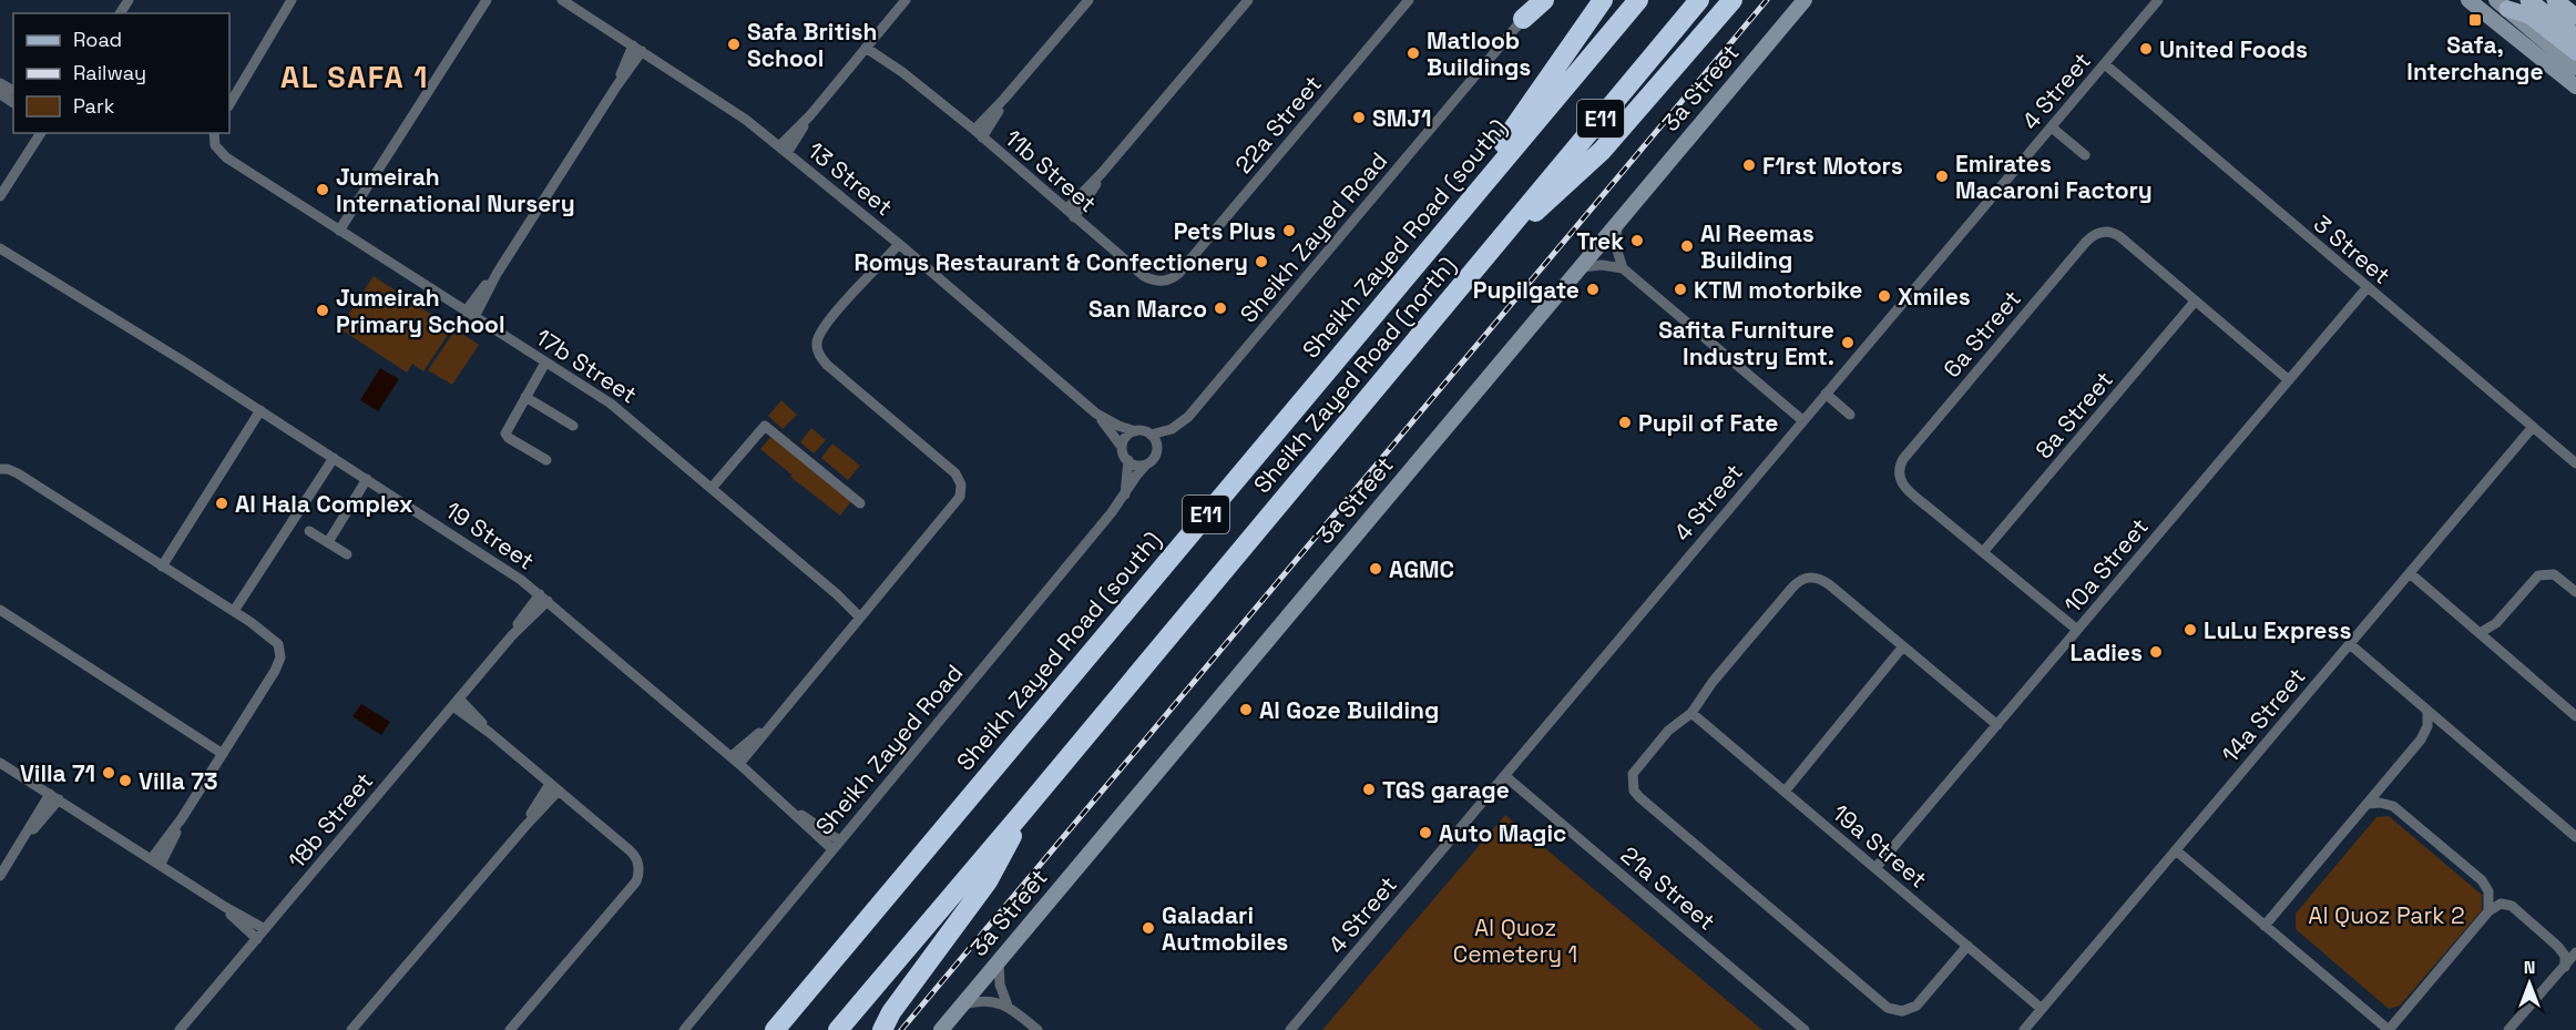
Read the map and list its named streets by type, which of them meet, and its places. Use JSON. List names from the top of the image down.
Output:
{
  "streets": {
    "highway": ["E11", "Sheikh Zayed Road (south)", "Sheikh Zayed Road (north)"],
    "street": [
      "3a Street",
      "4 Street",
      "22a Street",
      "11b Street",
      "13 Street",
      "Sheikh Zayed Road",
      "3 Street",
      "6a Street",
      "17b Street",
      "8a Street",
      "19 Street",
      "10a Street",
      "14a Street",
      "18b Street",
      "19a Street",
      "21a Street"
    ]
  },
  "crossings": [
    ["4 Street", "3 Street"],
    ["4 Street", "21a Street"],
    ["E11", "Sheikh Zayed Road (north)"],
    ["22a Street", "11b Street"],
    ["Sheikh Zayed Road", "19 Street"],
    ["3 Street", "10a Street"],
    ["3 Street", "14a Street"],
    ["6a Street", "8a Street"],
    ["19 Street", "18b Street"],
    ["10a Street", "19a Street"],
    ["14a Street", "19a Street"]
  ],
  "districts": ["AL SAFA 1"],
  "parks": ["Al Quoz Park 2", "Al Quoz Cemetery 1"],
  "places": {
    "transit": ["Safa, Interchange"],
    "other": [
      "Safa British School",
      "United Foods",
      "Matloob Buildings",
      "SMJ1",
      "F1rst Motors",
      "Emirates Macaroni Factory",
      "Jumeirah International Nursery",
      "Pets Plus",
      "Trek",
      "Al Reemas Building",
      "Romys Restaurant & Confectionery",
      "Pupilgate",
      "KTM motorbike",
      "Xmiles",
      "San Marco",
      "Jumeirah Primary School",
      "Safita Furniture Industry Emt.",
      "Pupil of Fate",
      "Al Hala Complex",
      "AGMC",
      "LuLu Express",
      "Ladies",
      "Al Goze Building",
      "Villa 71",
      "Villa 73",
      "TGS garage",
      "Auto Magic",
      "Galadari Autmobiles"
    ]
  },
  "legend": ["Road", "Railway", "Park"],
  "north": "top"
}
